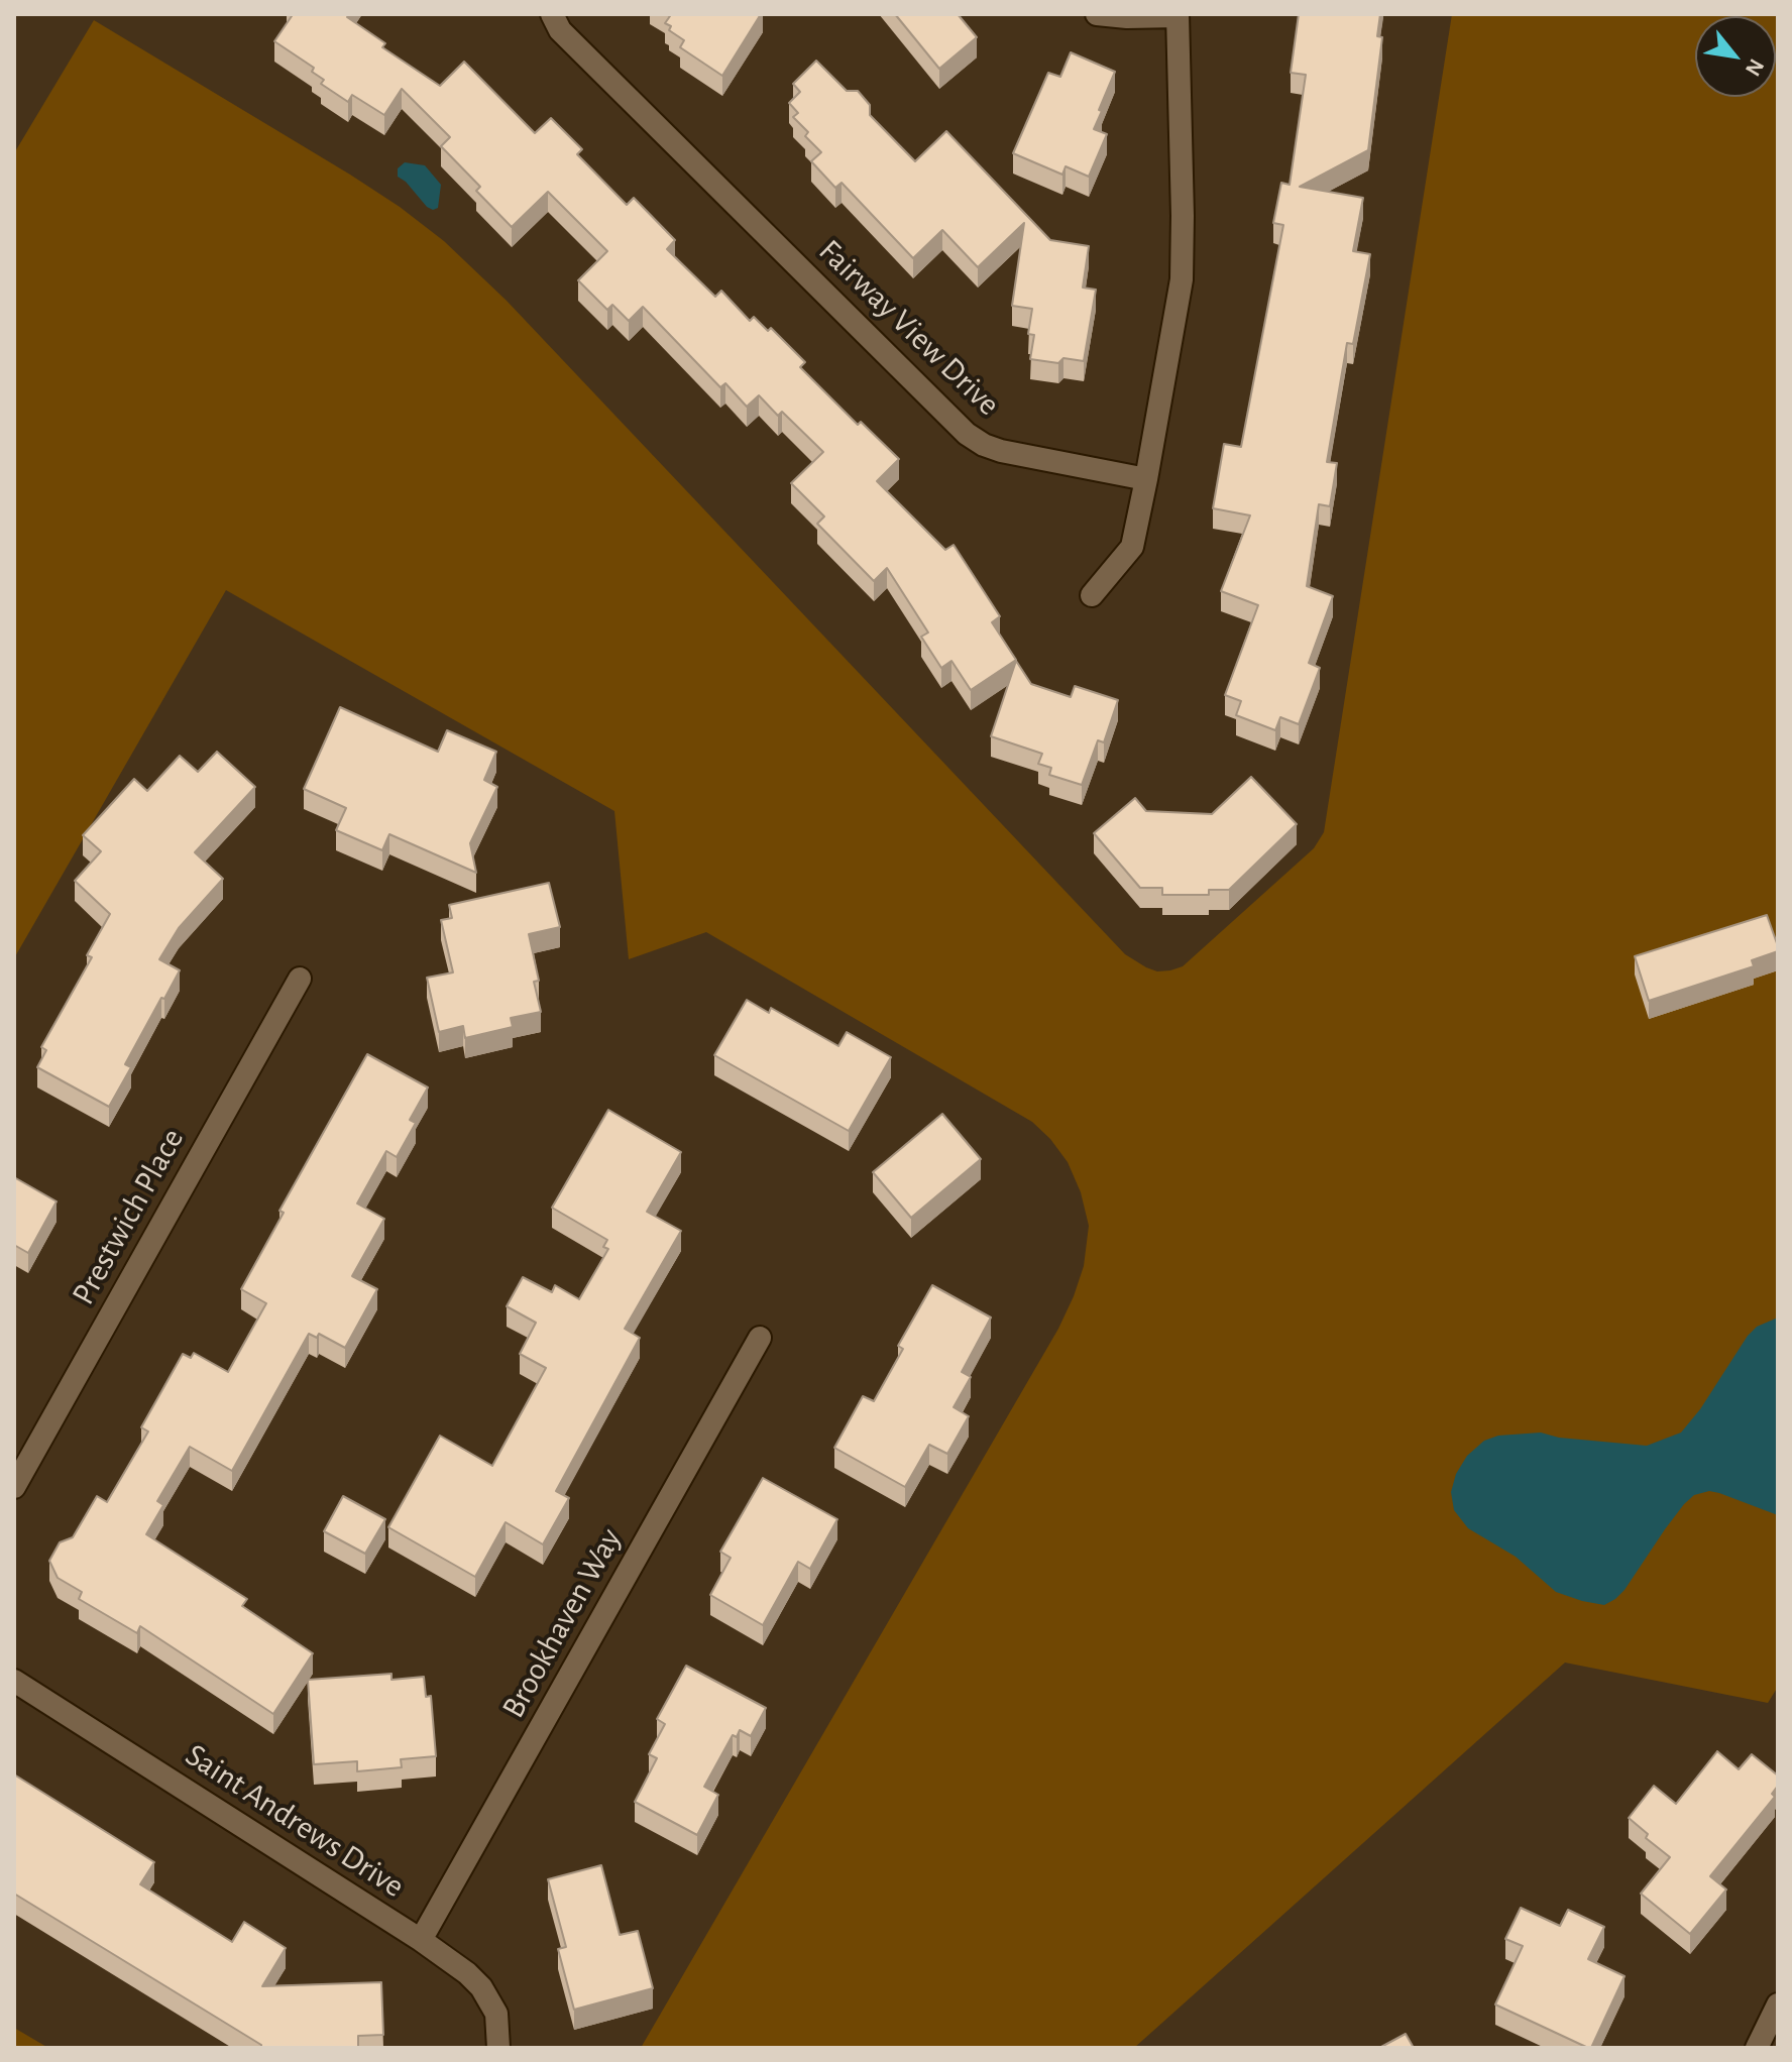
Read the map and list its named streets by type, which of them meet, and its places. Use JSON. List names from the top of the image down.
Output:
{
  "streets": {
    "street": [
      "Fairway View Drive",
      "Prestwich Place",
      "Brookhaven Way",
      "Saint Andrews Drive"
    ]
  },
  "crossings": [
    ["Brookhaven Way", "Saint Andrews Drive"]
  ],
  "north": "bottom right"
}
